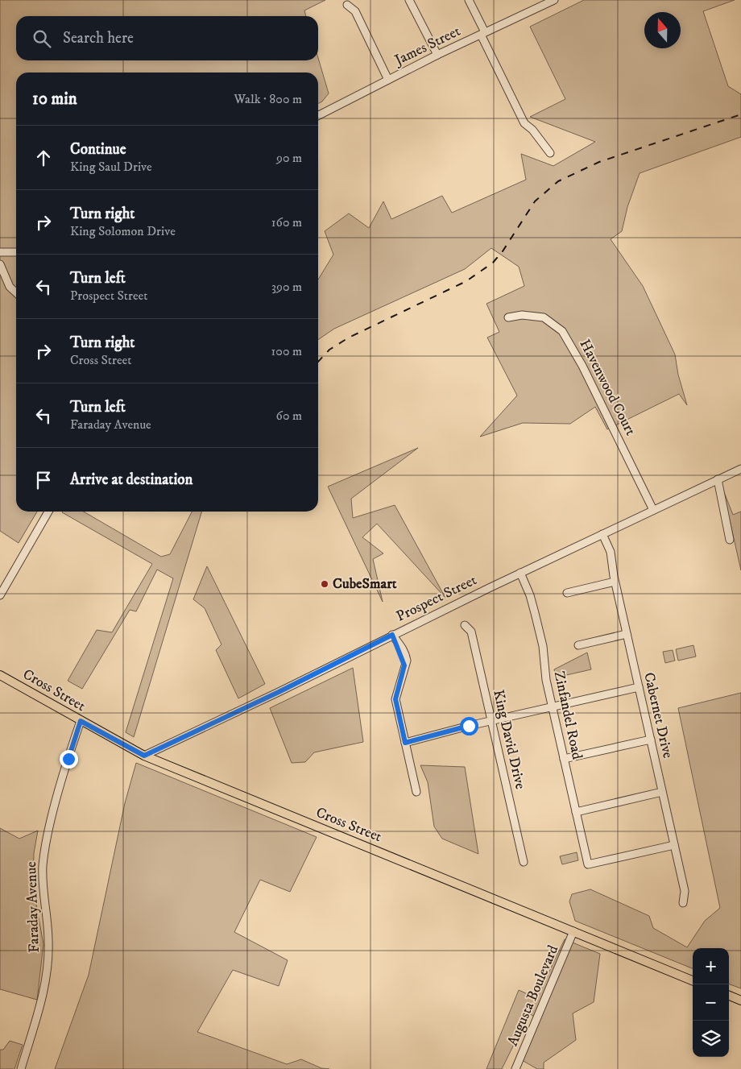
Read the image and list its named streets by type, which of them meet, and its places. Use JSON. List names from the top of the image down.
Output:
{
  "streets": {
    "main road": ["Cross Street"],
    "street": [
      "James Street",
      "Havenwood Court",
      "Prospect Street",
      "Zinfandel Road",
      "Cabernet Drive",
      "King David Drive",
      "Faraday Avenue",
      "Augusta Boulevard"
    ]
  },
  "crossings": [
    ["Havenwood Court", "Prospect Street"],
    ["Prospect Street", "Cross Street"],
    ["Prospect Street", "Zinfandel Road"],
    ["Prospect Street", "Cabernet Drive"],
    ["Cross Street", "Faraday Avenue"],
    ["Cross Street", "Augusta Boulevard"],
    ["Zinfandel Road", "Cabernet Drive"]
  ],
  "places": ["CubeSmart"],
  "north": "top",
  "page": {
    "search": "Search here",
    "heading": ["10 min", "Walk · 800 m"],
    "list": [
      ["Continue", "King Saul Drive", "90 m"],
      ["Turn right", "King Solomon Drive", "160 m"],
      ["Turn left", "Prospect Street", "390 m"],
      ["Turn right", "Cross Street", "100 m"],
      ["Turn left", "Faraday Avenue", "60 m"],
      "Arrive at destination"
    ],
    "map_buttons": ["+", "−"]
  }
}
